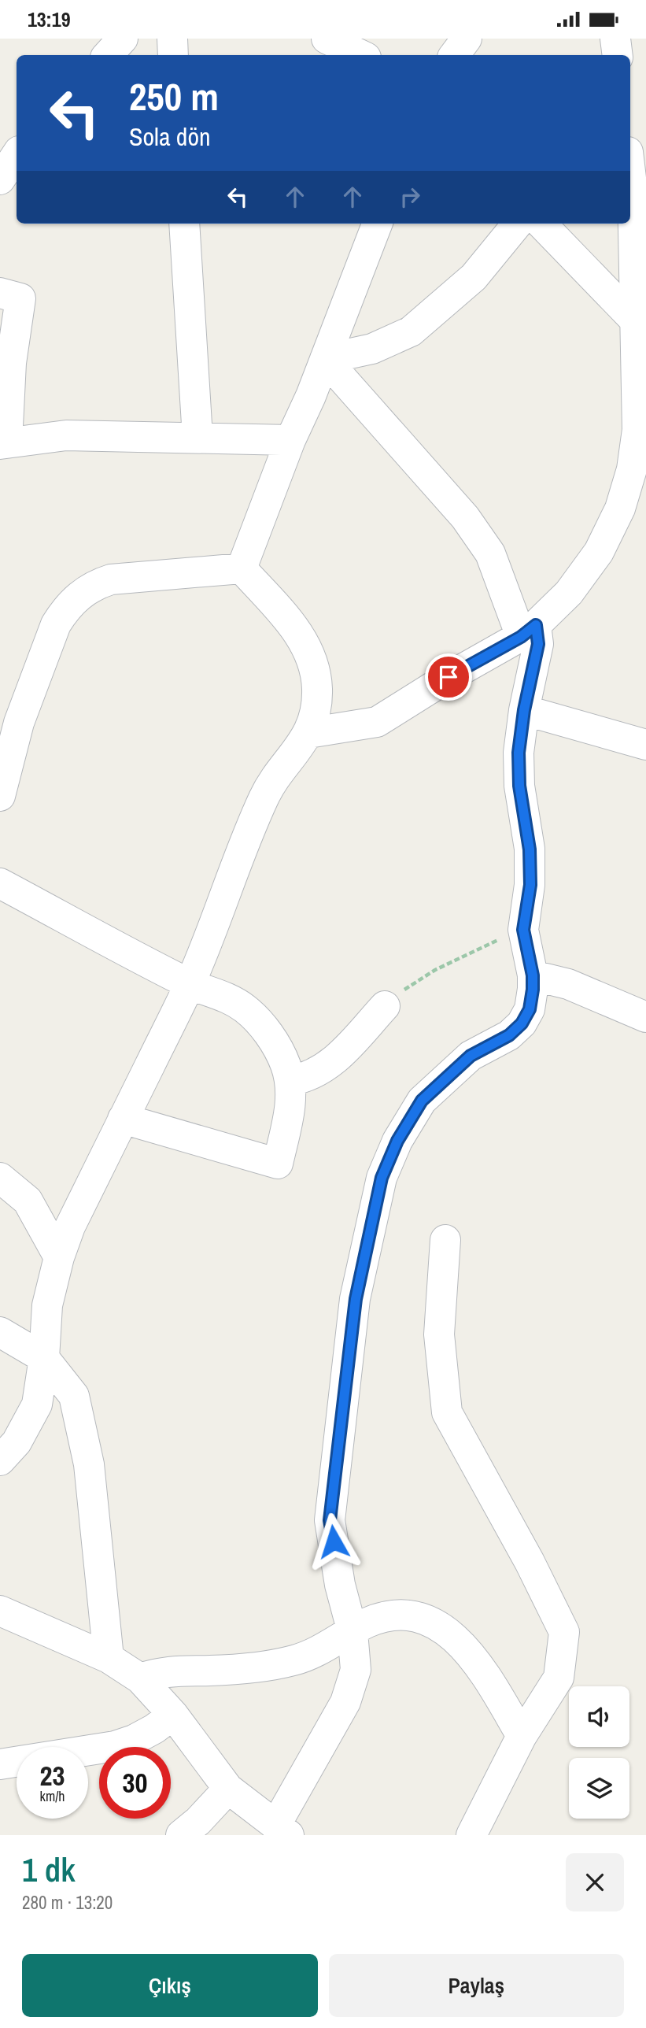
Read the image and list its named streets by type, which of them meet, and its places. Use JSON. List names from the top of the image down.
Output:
{
  "page": {
    "status": "13:19",
    "turn": ["250 m", "Sola dön"],
    "speed": "23 km/h",
    "limit": "30",
    "heading": ["1 dk", "280 m · 13:20"],
    "buttons": ["Çıkış", "Paylaş"]
  }
}
